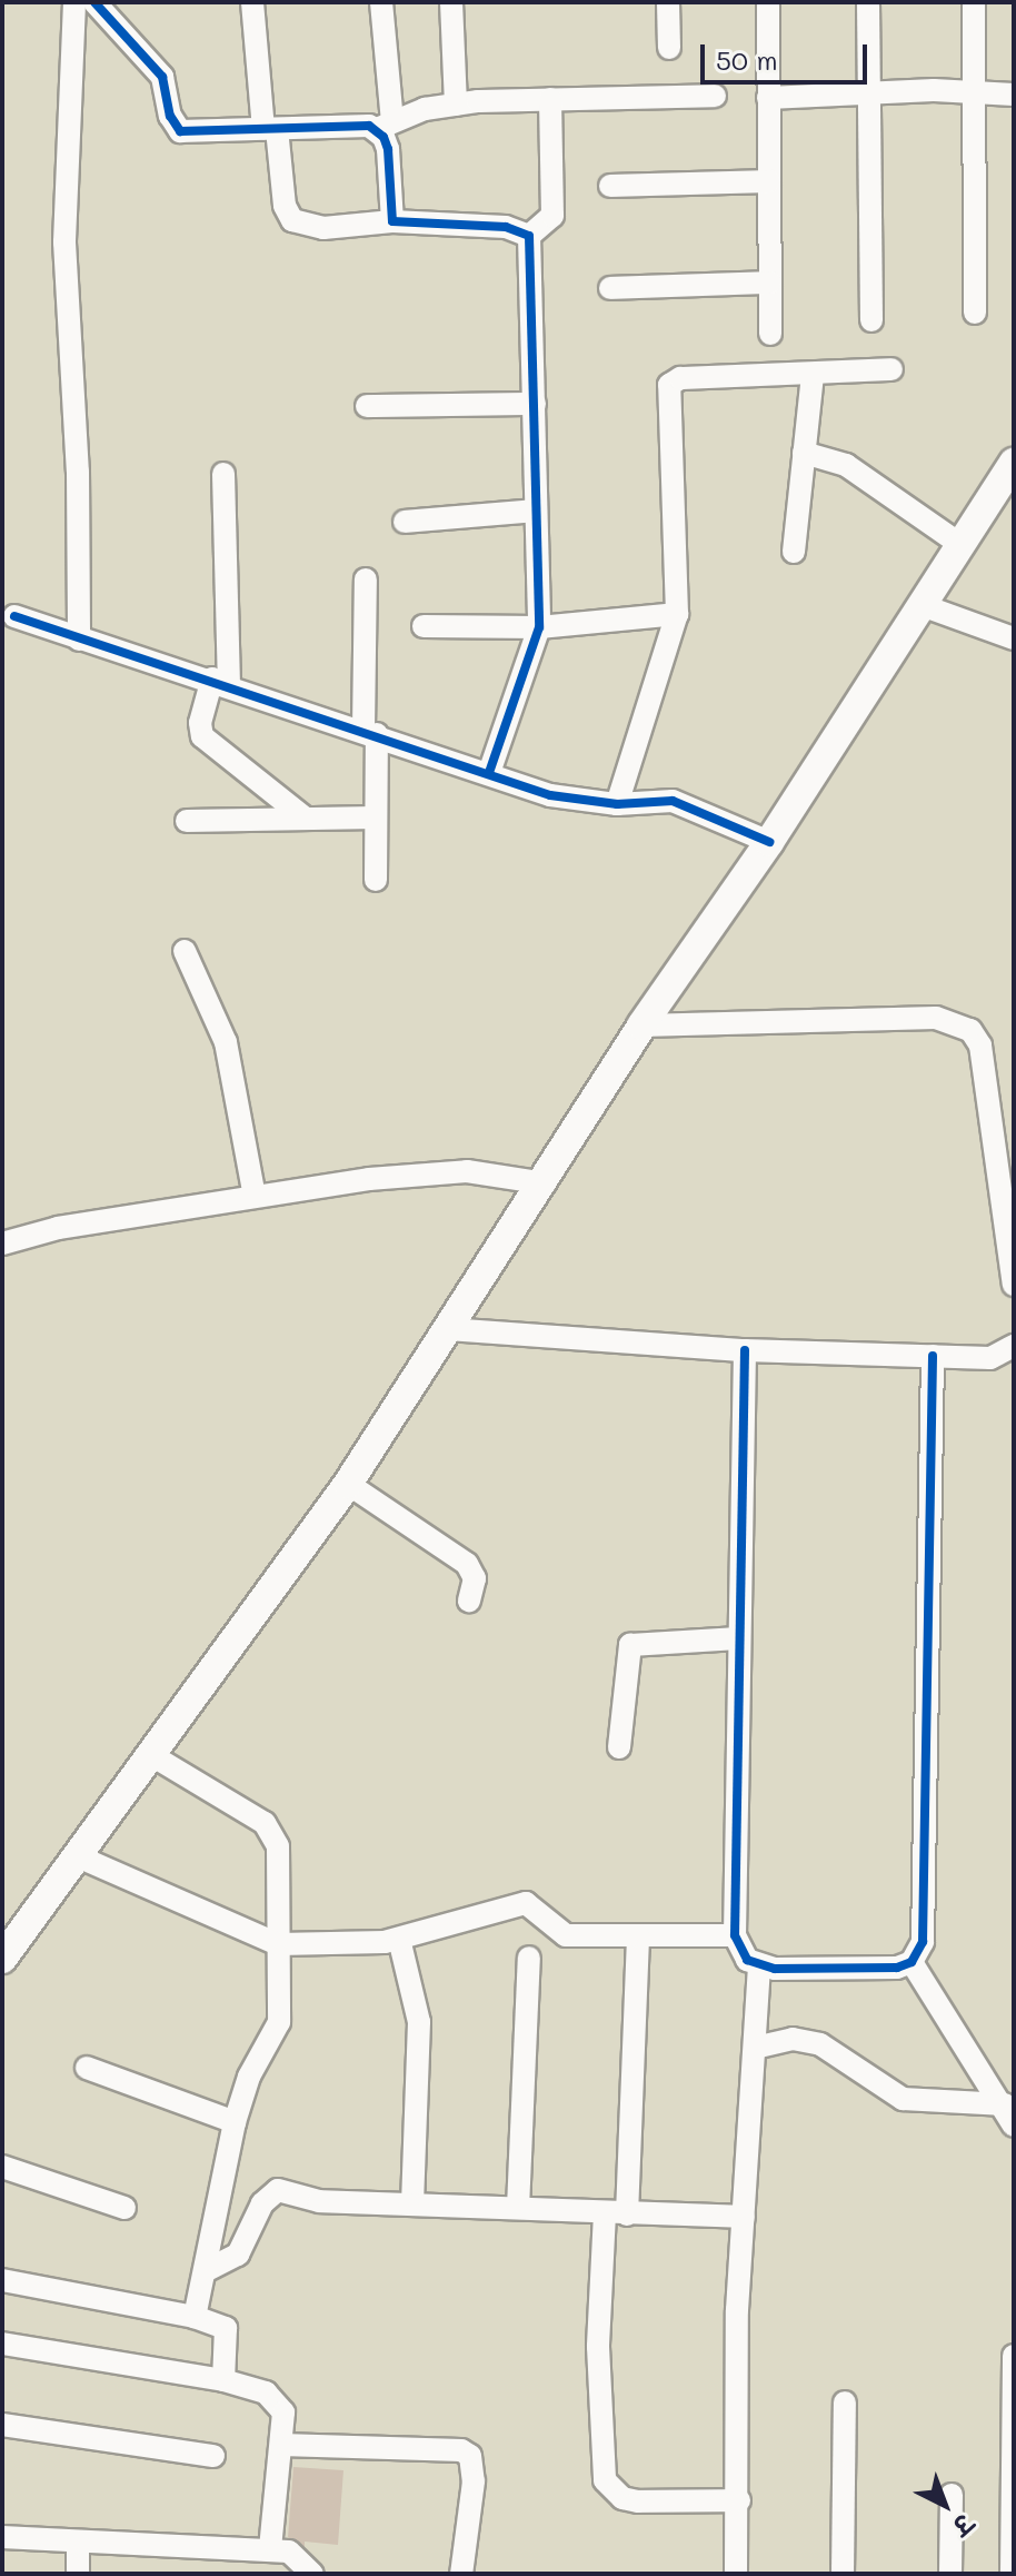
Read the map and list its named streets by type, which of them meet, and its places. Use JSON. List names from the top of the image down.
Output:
{
  "scale_bar": "50 m",
  "north": "bottom right"
}
